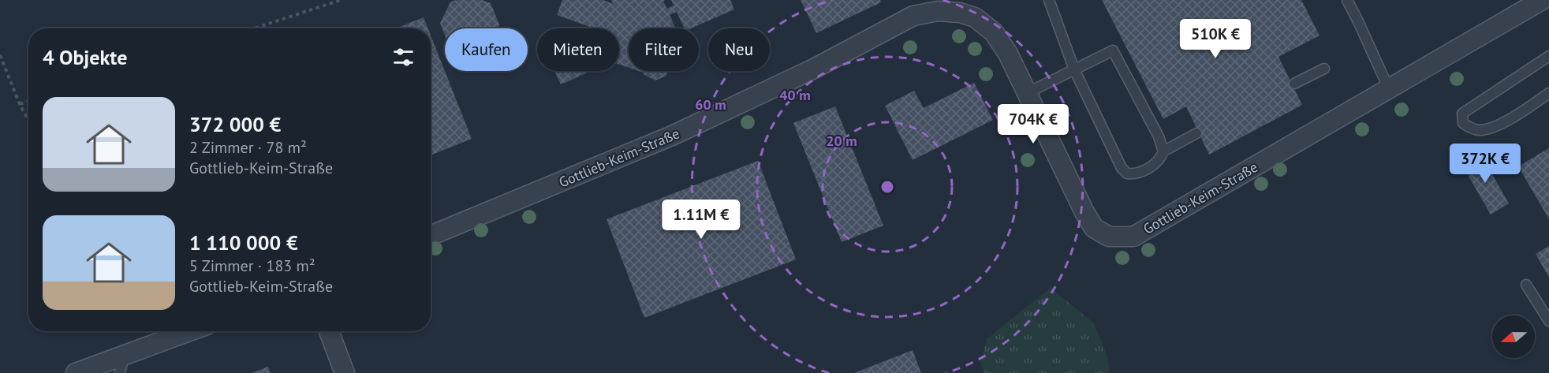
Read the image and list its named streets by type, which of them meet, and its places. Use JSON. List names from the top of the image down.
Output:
{
  "streets": {
    "street": ["Gottlieb-Keim-Straße"]
  },
  "north": "left",
  "page": {
    "price": [
      "510K €",
      "704K €",
      "372K €",
      "1.11M €"
    ],
    "chip": [
      "Kaufen",
      "Mieten",
      "Filter",
      "Neu"
    ],
    "heading": "4 Objekte",
    "list": [
      {
        "name": "372 000 €",
        "note": "2 Zimmer · 78 m² · Gottlieb-Keim-Straße"
      },
      {
        "name": "1 110 000 €",
        "note": "5 Zimmer · 183 m² · Gottlieb-Keim-Straße"
      }
    ]
  },
  "rings": ["40 m", "60 m", "20 m"]
}
